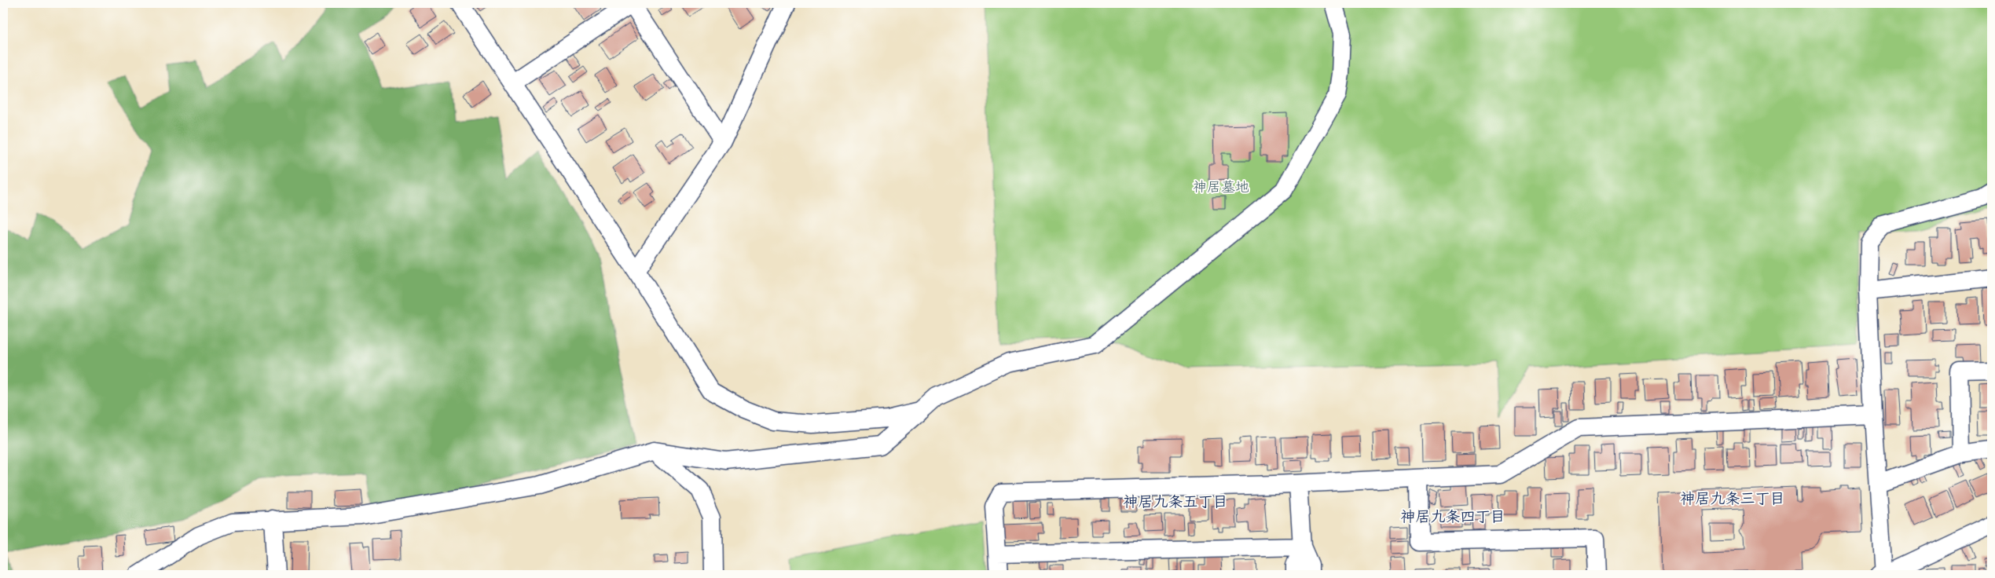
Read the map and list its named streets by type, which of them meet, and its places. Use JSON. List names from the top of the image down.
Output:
{
  "districts": ["神居九条三丁目", "神居九条五丁目", "神居九条四丁目"],
  "parks": ["神居墓地"]
}
